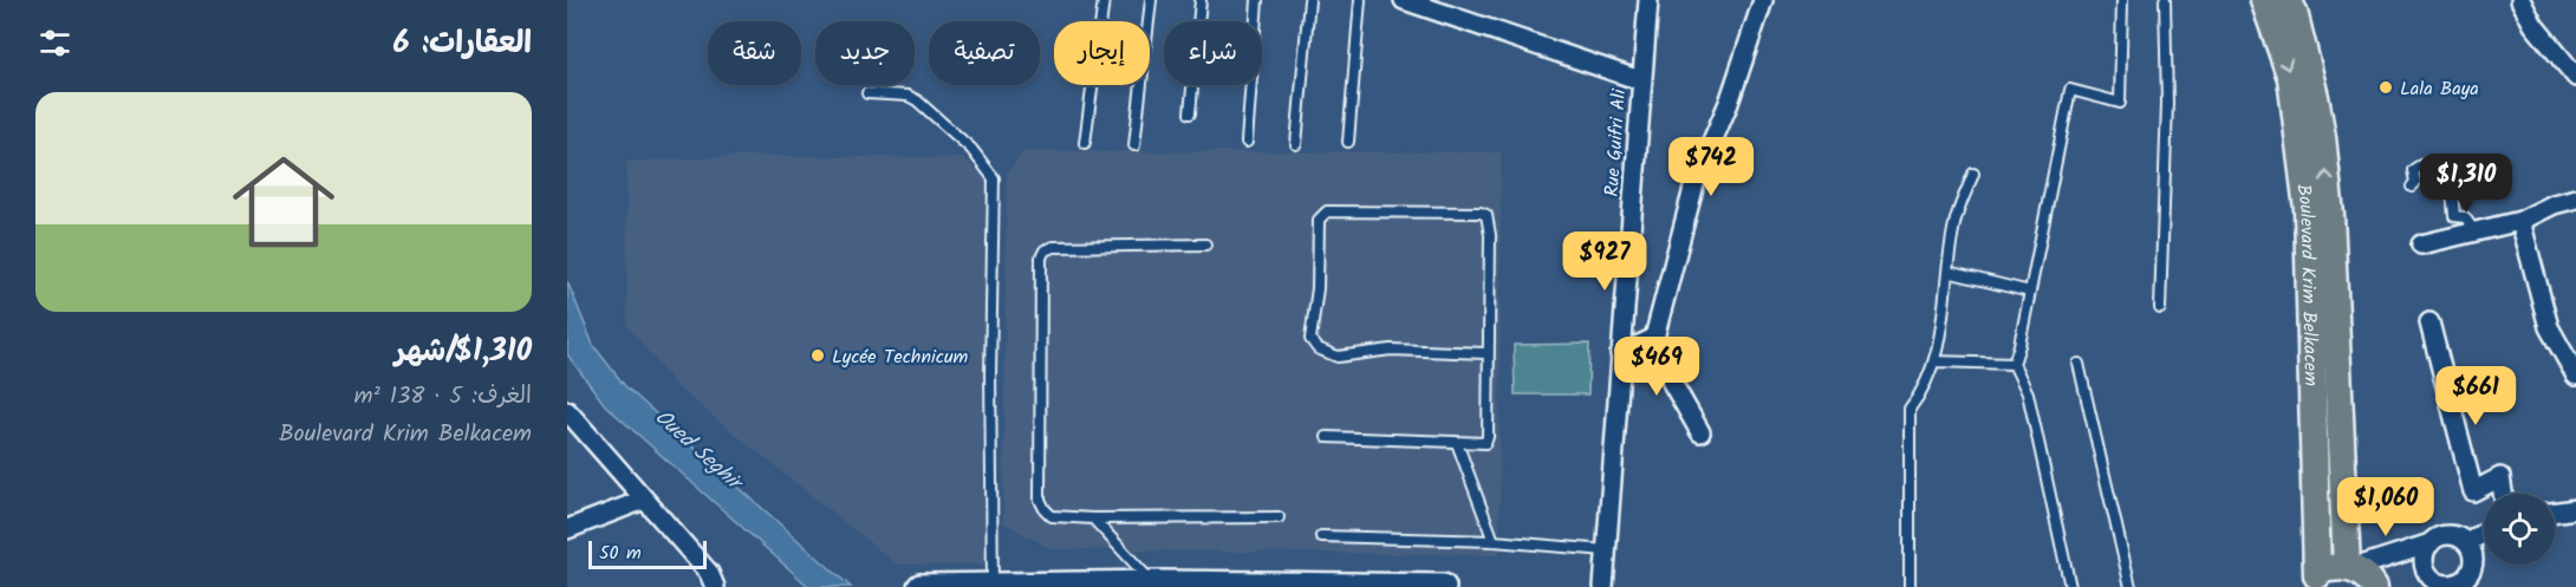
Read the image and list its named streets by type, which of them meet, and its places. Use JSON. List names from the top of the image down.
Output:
{
  "streets": {
    "main road": ["Boulevard Krim Belkacem"],
    "street": ["Rue Guifri Ali"]
  },
  "water": ["Oued Seghir"],
  "places": ["Lala Baya", "Lycée Technicum"],
  "scale_bar": "50 m",
  "page": {
    "heading": "العقارات: 6",
    "chip": [
      "شراء",
      "إيجار",
      "تصفية",
      "جديد",
      "شقة"
    ],
    "list": [
      {
        "name": "$1,310/شهر",
        "note": "الغرف: 5 · 138 m² · Boulevard Krim Belkacem"
      }
    ],
    "price": [
      "$742",
      "$1,310",
      "$927",
      "$469",
      "$661",
      "$1,060"
    ],
    "scale": "50 m"
  }
}
